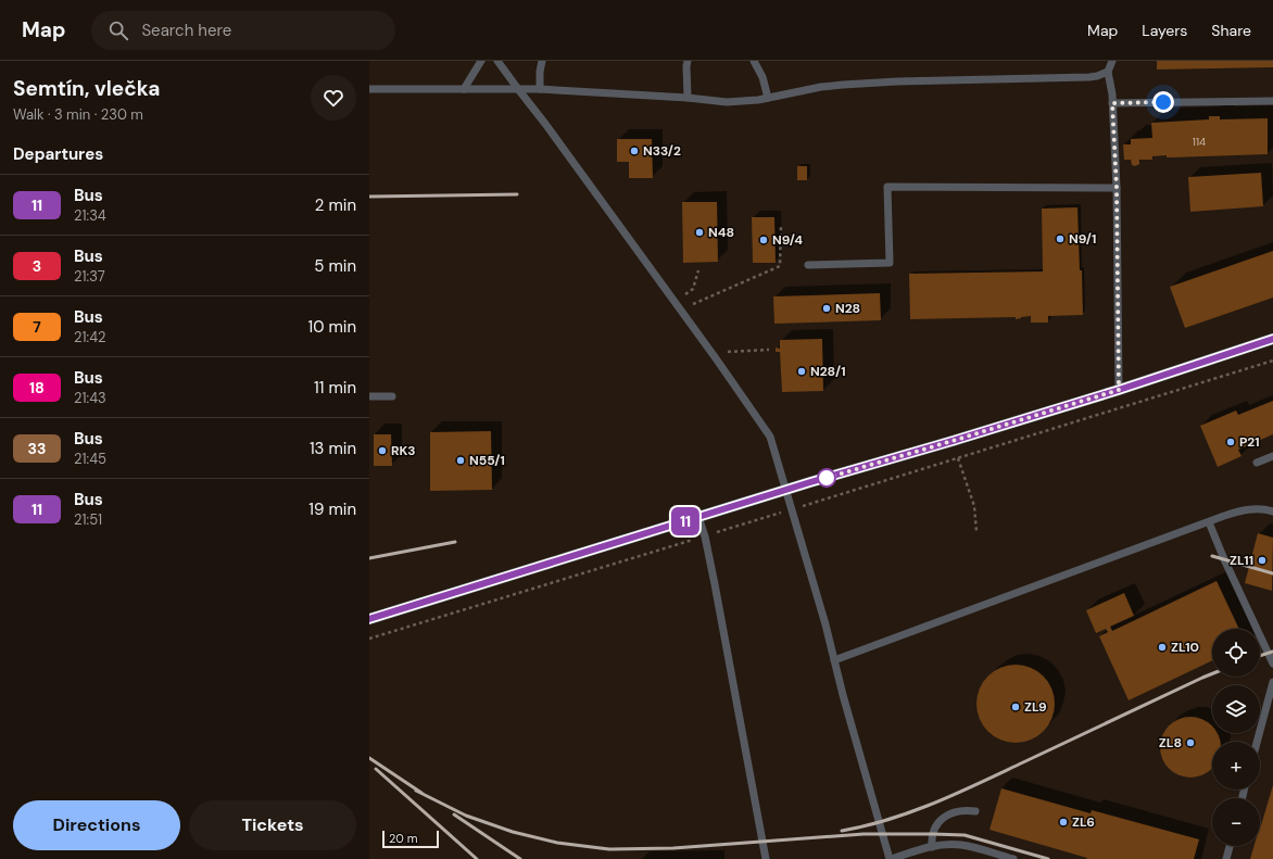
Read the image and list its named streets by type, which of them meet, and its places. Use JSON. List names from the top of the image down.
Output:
{
  "places": [
    "N33/2",
    "N48",
    "N9/1",
    "N9/4",
    "N28",
    "N28/1",
    "P21",
    "RK3",
    "N55/1",
    "ZL11",
    "ZL10",
    "ZL9",
    "ZL8",
    "ZL6"
  ],
  "lines": ["bus line 11"],
  "house_numbers": ["114"],
  "scale_bar": "20 m",
  "page": {
    "header": "Map",
    "search": "Search here",
    "nav": ["Map", "Layers", "Share"],
    "heading": [
      ["Semtín, vlečka", "Walk · 3 min · 230 m"],
      "Departures"
    ],
    "on_map": "11",
    "list": [
      {
        "mark": "11",
        "name": "Bus",
        "note": "21:34",
        "value": "2 min"
      },
      {
        "mark": "3",
        "name": "Bus",
        "note": "21:37",
        "value": "5 min"
      },
      {
        "mark": "7",
        "name": "Bus",
        "note": "21:42",
        "value": "10 min"
      },
      {
        "mark": "18",
        "name": "Bus",
        "note": "21:43",
        "value": "11 min"
      },
      {
        "mark": "33",
        "name": "Bus",
        "note": "21:45",
        "value": "13 min"
      },
      {
        "mark": "11",
        "name": "Bus",
        "note": "21:51",
        "value": "19 min"
      }
    ],
    "map_buttons": ["+", "−"],
    "buttons": ["Directions", "Tickets"],
    "scale": "20 m"
  }
}
